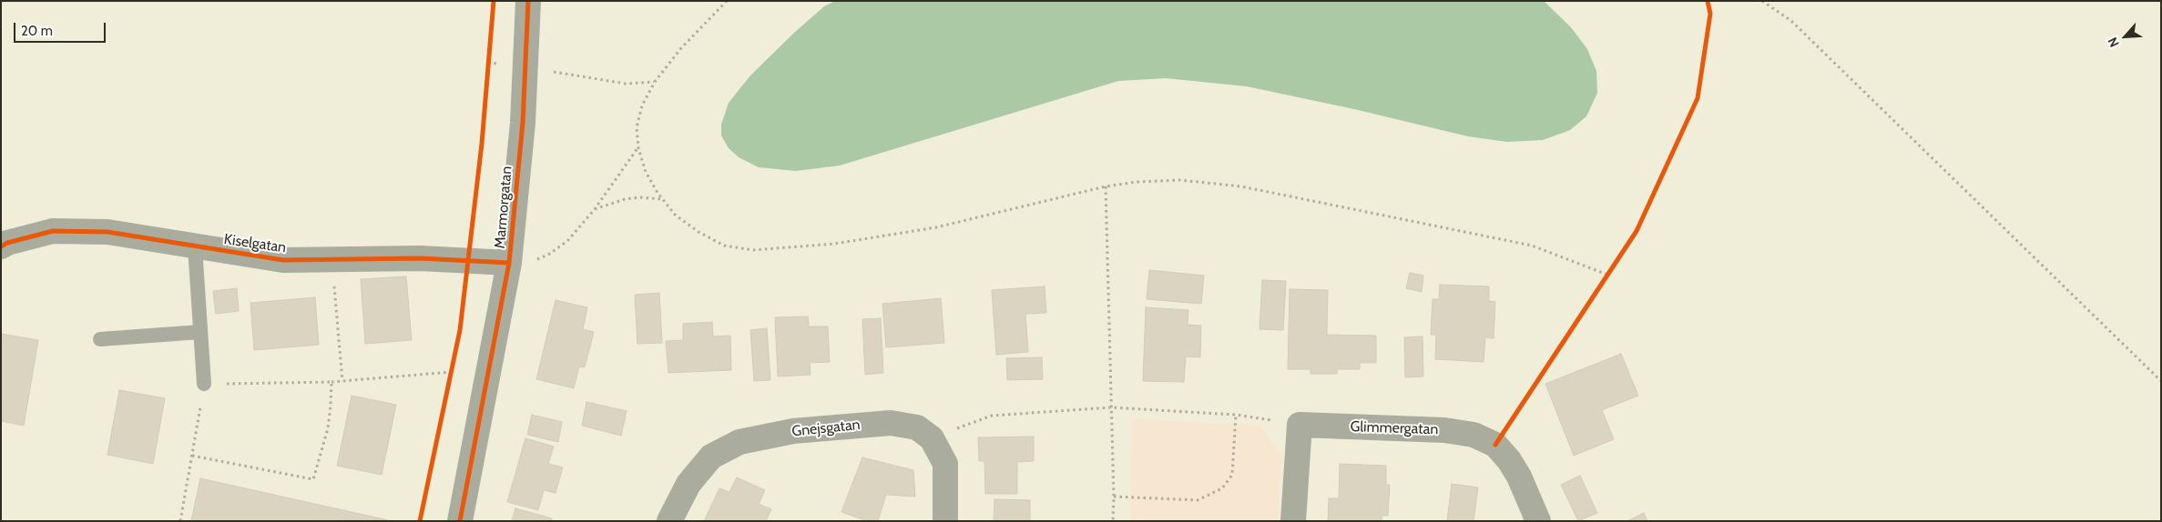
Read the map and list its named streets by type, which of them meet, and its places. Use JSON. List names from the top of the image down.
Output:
{
  "streets": {
    "street": [
      "Marmorgatan",
      "Kiselgatan",
      "Gnejsgatan",
      "Glimmergatan"
    ]
  },
  "crossings": [
    ["Marmorgatan", "Kiselgatan"]
  ],
  "scale_bar": "20 m",
  "north": "bottom left"
}
